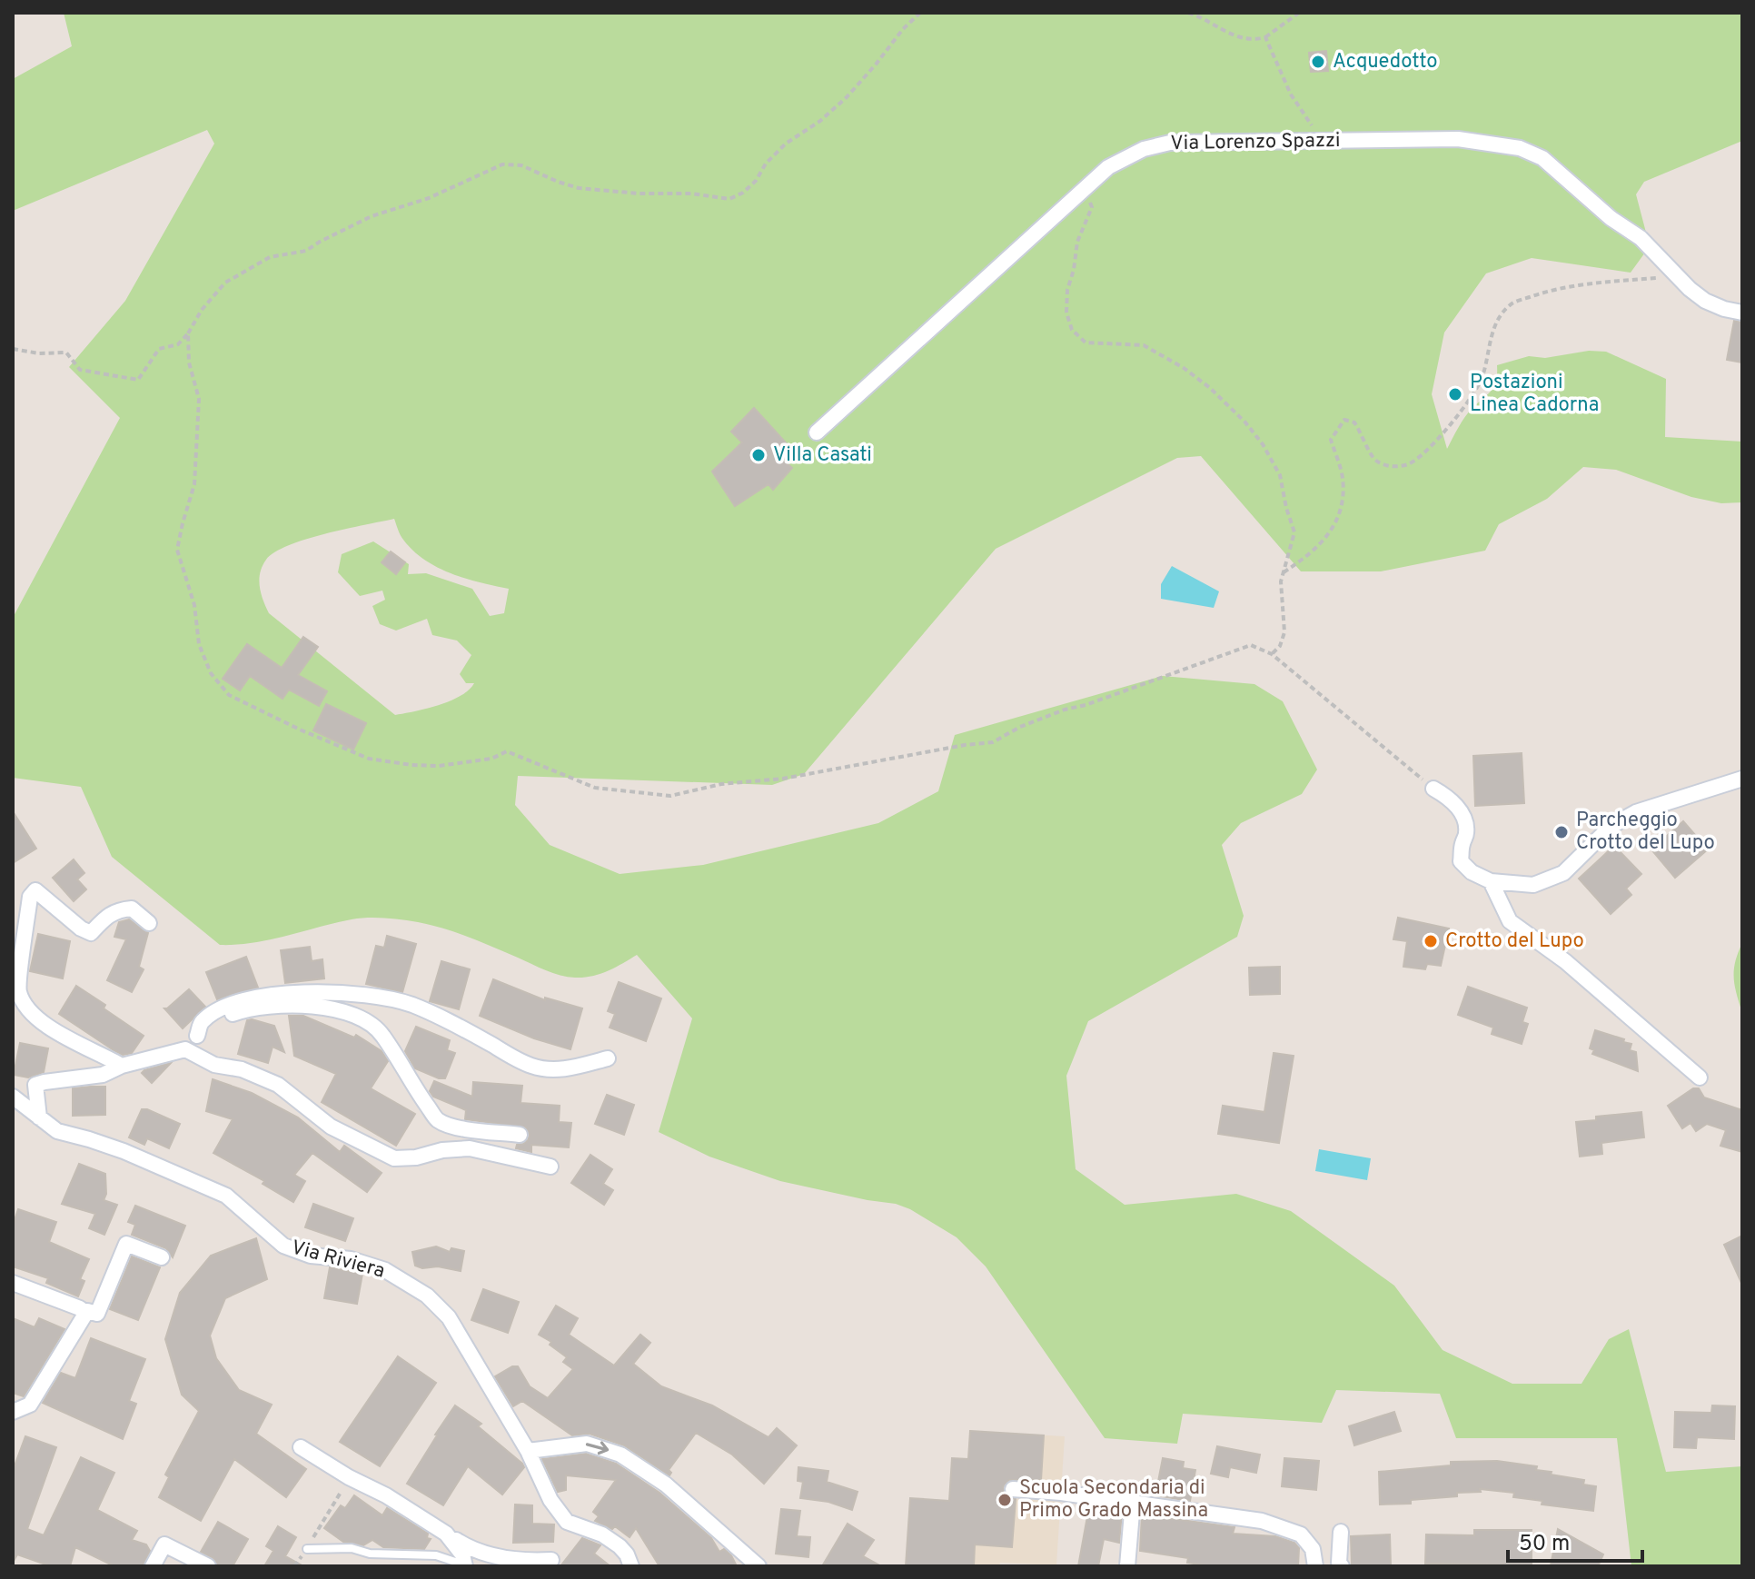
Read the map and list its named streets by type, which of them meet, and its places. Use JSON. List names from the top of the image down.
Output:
{
  "streets": {
    "street": ["Via Lorenzo Spazzi", "Via Riviera"]
  },
  "places": [
    "Acquedotto",
    "Postazioni Linea Cadorna",
    "Villa Casati",
    "Parcheggio Crotto del Lupo",
    "Crotto del Lupo",
    "Scuola Secondaria di Primo Grado Massina"
  ],
  "scale_bar": "50 m"
}
